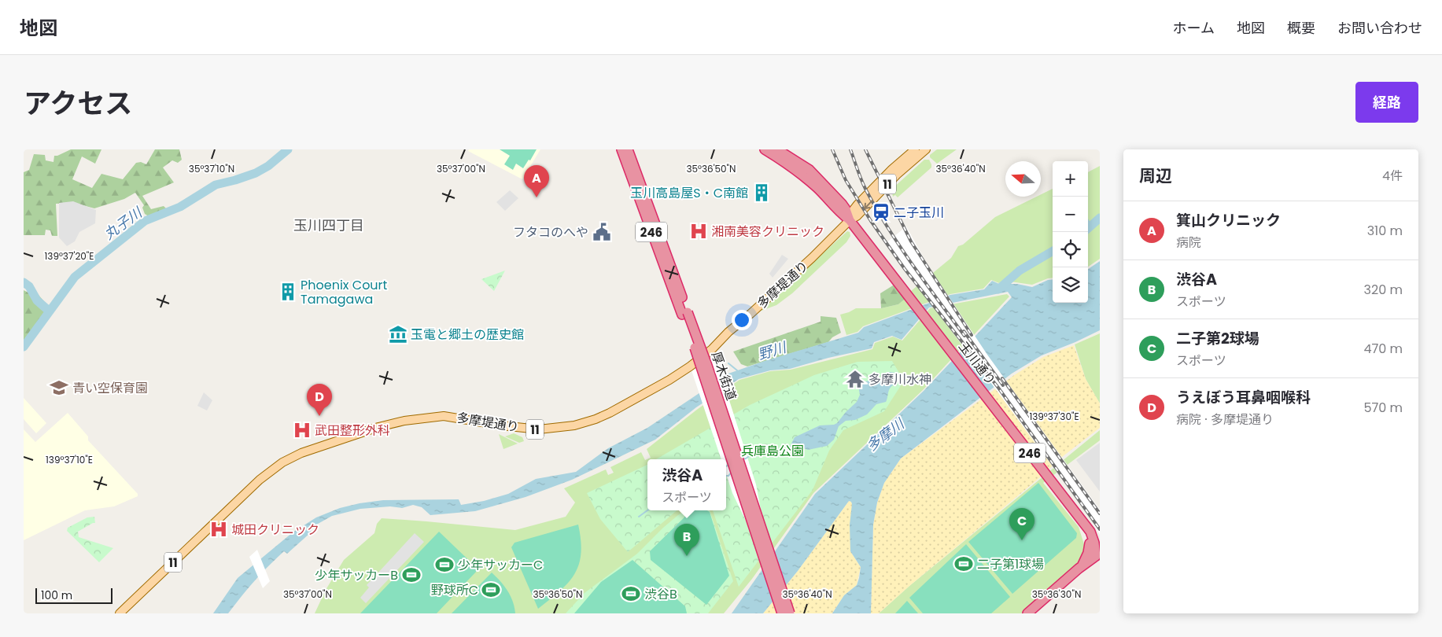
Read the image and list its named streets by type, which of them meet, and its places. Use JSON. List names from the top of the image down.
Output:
{
  "streets": {
    "highway": ["246", "玉川通り", "厚木街道"],
    "main road": ["11", "多摩堤通り"]
  },
  "crossings": [
    ["多摩堤通り", "玉川通り"]
  ],
  "districts": ["玉川四丁目"],
  "water": ["丸子川", "野川", "多摩川"],
  "parks": ["兵庫島公園"],
  "places": {
    "building": ["玉川高島屋S・C南館", "Phoenix Court Tamagawa"],
    "station": ["二子玉川"],
    "hospital": ["湘南美容クリニック", "武田整形外科", "城田クリニック"],
    "public building": ["フタコのへや"],
    "museum": ["玉電と郷土の歴史館"],
    "temple": ["多摩川水神"],
    "school or university": ["青い空保育園"],
    "sports": [
      "二子第1球場",
      "少年サッカーC",
      "少年サッカーB",
      "野球所C",
      "渋谷B"
    ]
  },
  "scale_bar": "100 m",
  "north": "left",
  "page": {
    "header": "地図",
    "nav": [
      "ホーム",
      "地図",
      "概要",
      "お問い合わせ"
    ],
    "title": "アクセス",
    "buttons": "経路",
    "heading": ["周辺", "4件"],
    "map_buttons": ["+", "−"],
    "pins": [
      "A",
      "D",
      "C",
      "B"
    ],
    "list": [
      {
        "mark": "A",
        "name": "箕山クリニック",
        "note": "病院",
        "value": "310 m"
      },
      {
        "mark": "B",
        "name": "渋谷A",
        "note": "スポーツ",
        "value": "320 m"
      },
      {
        "mark": "C",
        "name": "二子第2球場",
        "note": "スポーツ",
        "value": "470 m"
      },
      {
        "mark": "D",
        "name": "うえぼう耳鼻咽喉科",
        "note": "病院 · 多摩堤通り",
        "value": "570 m"
      }
    ],
    "popup": ["渋谷A", "スポーツ"],
    "scale": "100 m"
  },
  "coordinates": [
    "35°37'10\"N",
    "35°37'00\"N",
    "35°36'50\"N",
    "35°36'40\"N",
    "139°37'20\"E",
    "139°37'30\"E",
    "139°37'10\"E",
    "35°36'30\"N"
  ]
}
